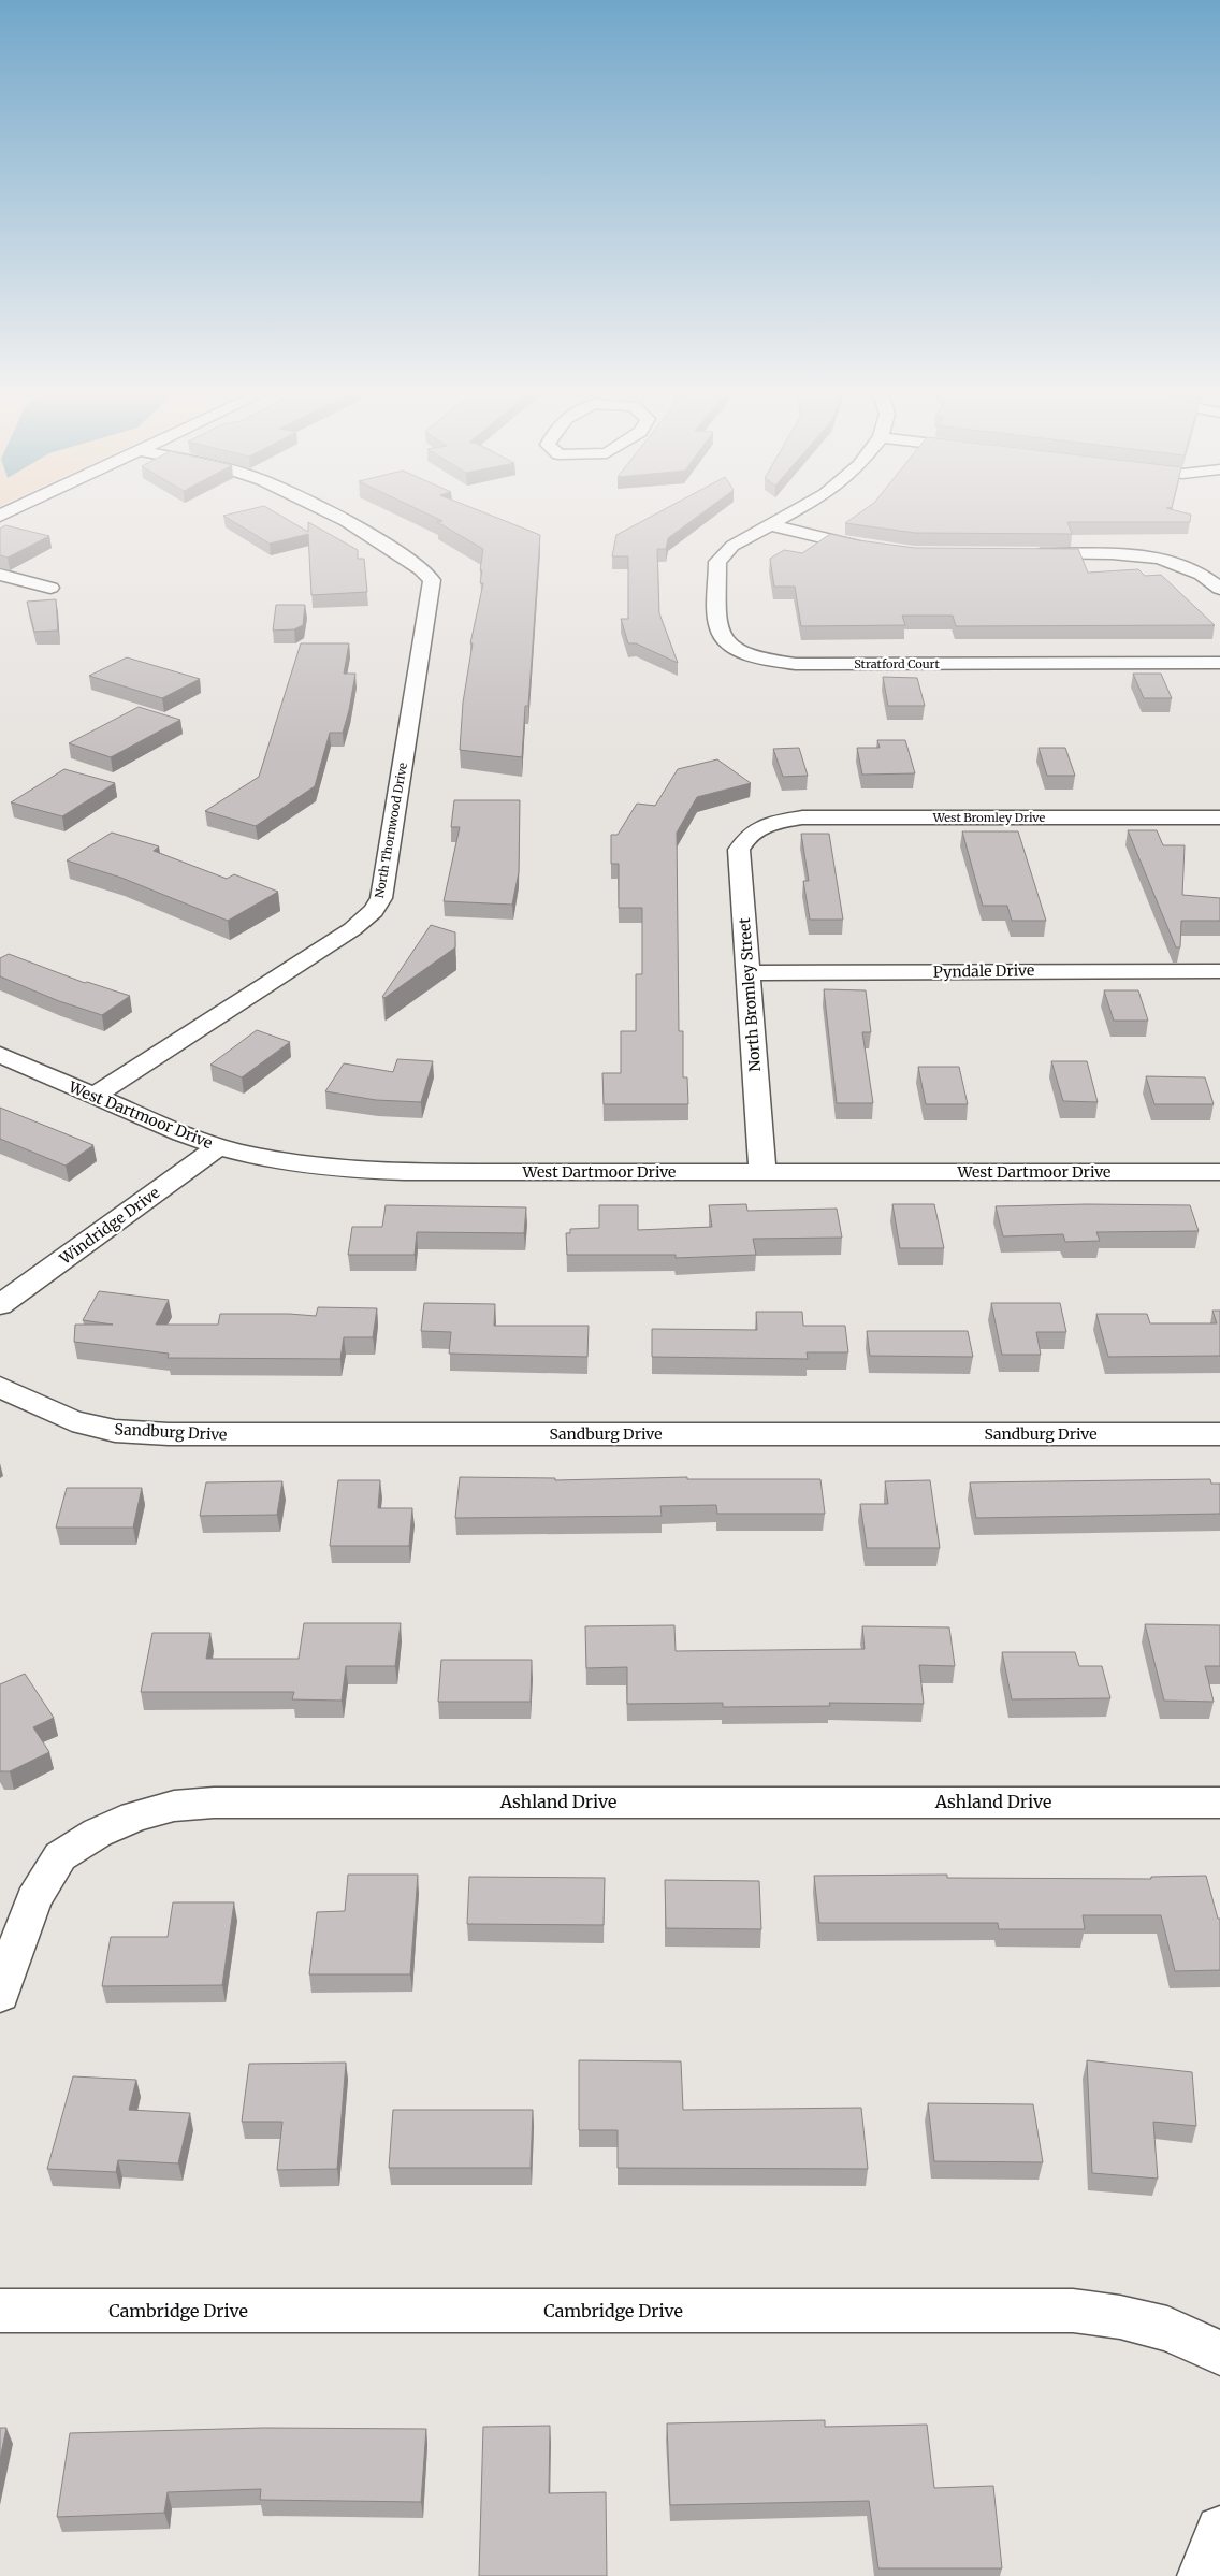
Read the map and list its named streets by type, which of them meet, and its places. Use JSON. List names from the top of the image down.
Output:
{
  "streets": {
    "street": [
      "Stratford Court",
      "West Bromley Drive",
      "North Thornwood Drive",
      "Pyndale Drive",
      "North Bromley Street",
      "West Dartmoor Drive",
      "Windridge Drive",
      "Sandburg Drive",
      "Ashland Drive",
      "Cambridge Drive"
    ]
  },
  "crossings": [
    ["West Bromley Drive", "North Bromley Street"],
    ["North Thornwood Drive", "West Dartmoor Drive"],
    ["Pyndale Drive", "North Bromley Street"],
    ["North Bromley Street", "West Dartmoor Drive"],
    ["West Dartmoor Drive", "Windridge Drive"]
  ]
}
